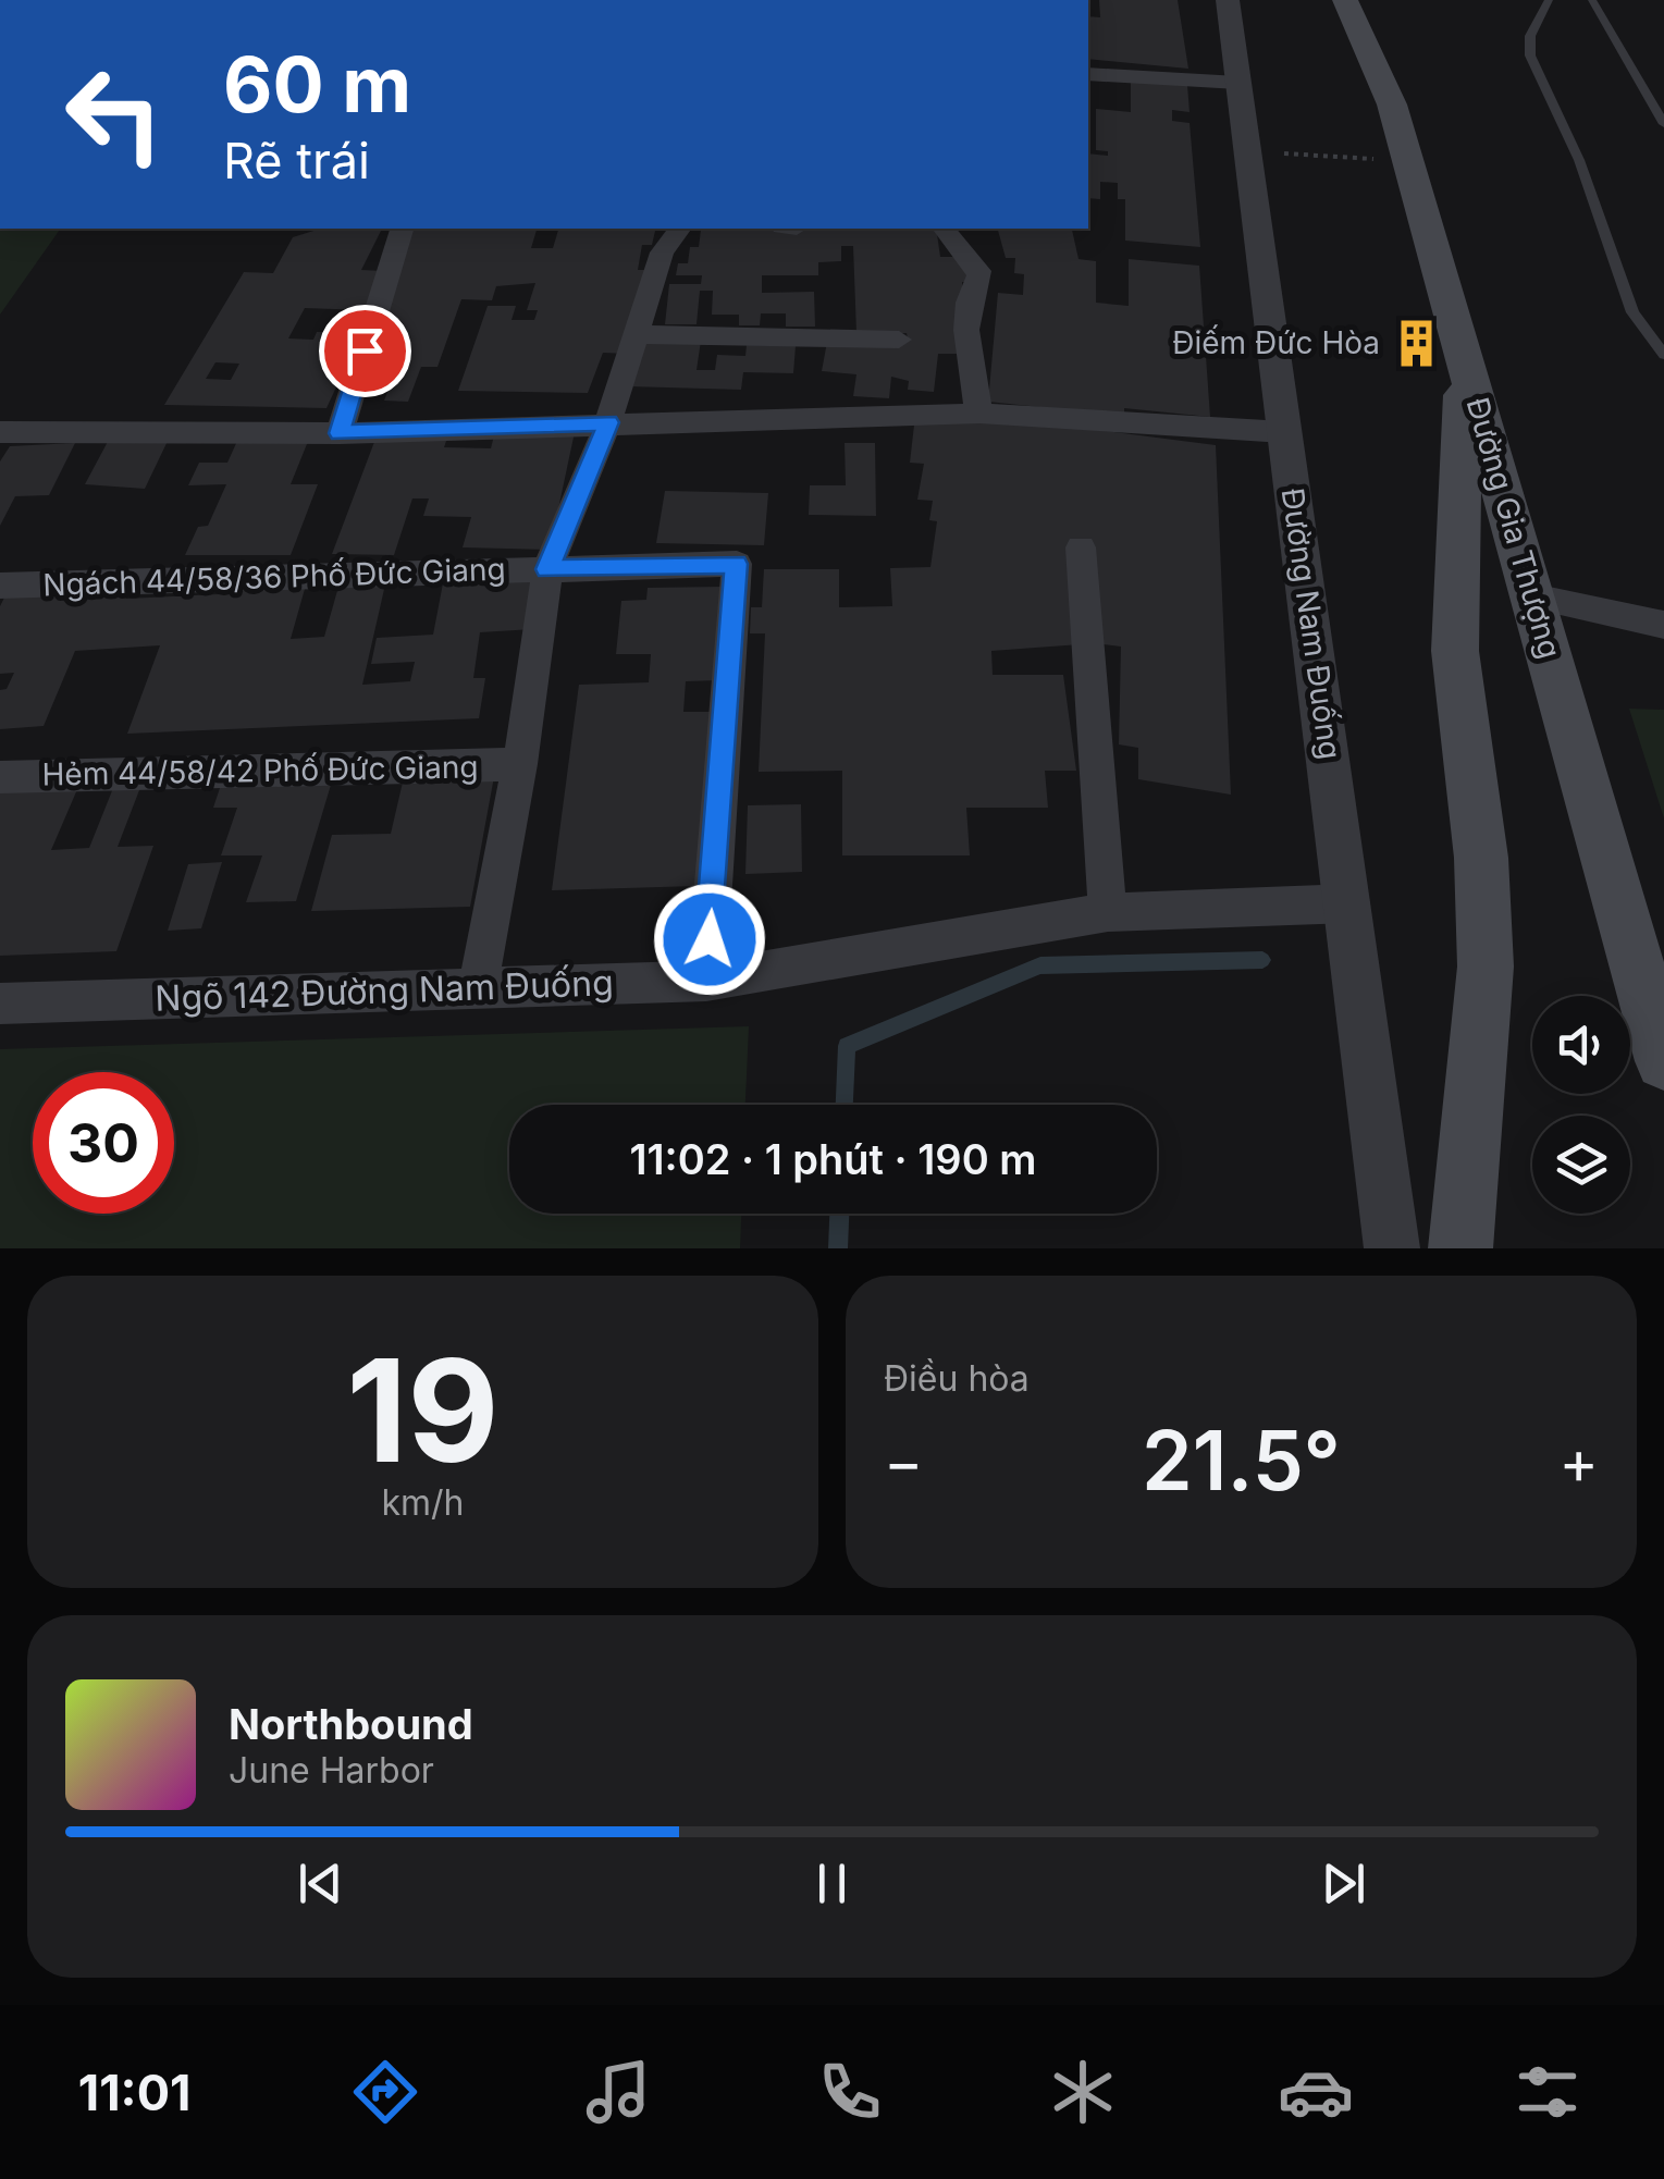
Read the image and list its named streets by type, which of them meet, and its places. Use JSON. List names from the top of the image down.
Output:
{
  "streets": {
    "main road": ["Đường Gia Thượng"],
    "street": [
      "Ngách 44/58/36 Phố Đức Giang",
      "Đường Nam Đuống",
      "Hẻm 44/58/42 Phố Đức Giang",
      "Ngõ 142 Đường Nam Đuống"
    ]
  },
  "crossings": [
    ["Ngách 44/58/36 Phố Đức Giang", "Ngõ 142 Đường Nam Đuống"],
    ["Đường Nam Đuống", "Ngõ 142 Đường Nam Đuống"]
  ],
  "places": {
    "building": ["Điếm Đức Hòa"]
  },
  "page": {
    "turn": ["60 m", "Rẽ trái"],
    "limit": "30",
    "trip": "11:02 · 1 phút · 190 m",
    "tile": [
      ["19", "km/h"],
      "Điều hòa"
    ],
    "heat": ["−", "21.5°", "+"],
    "song": ["Northbound", "June Harbor"],
    "tabs": "11:01"
  }
}
